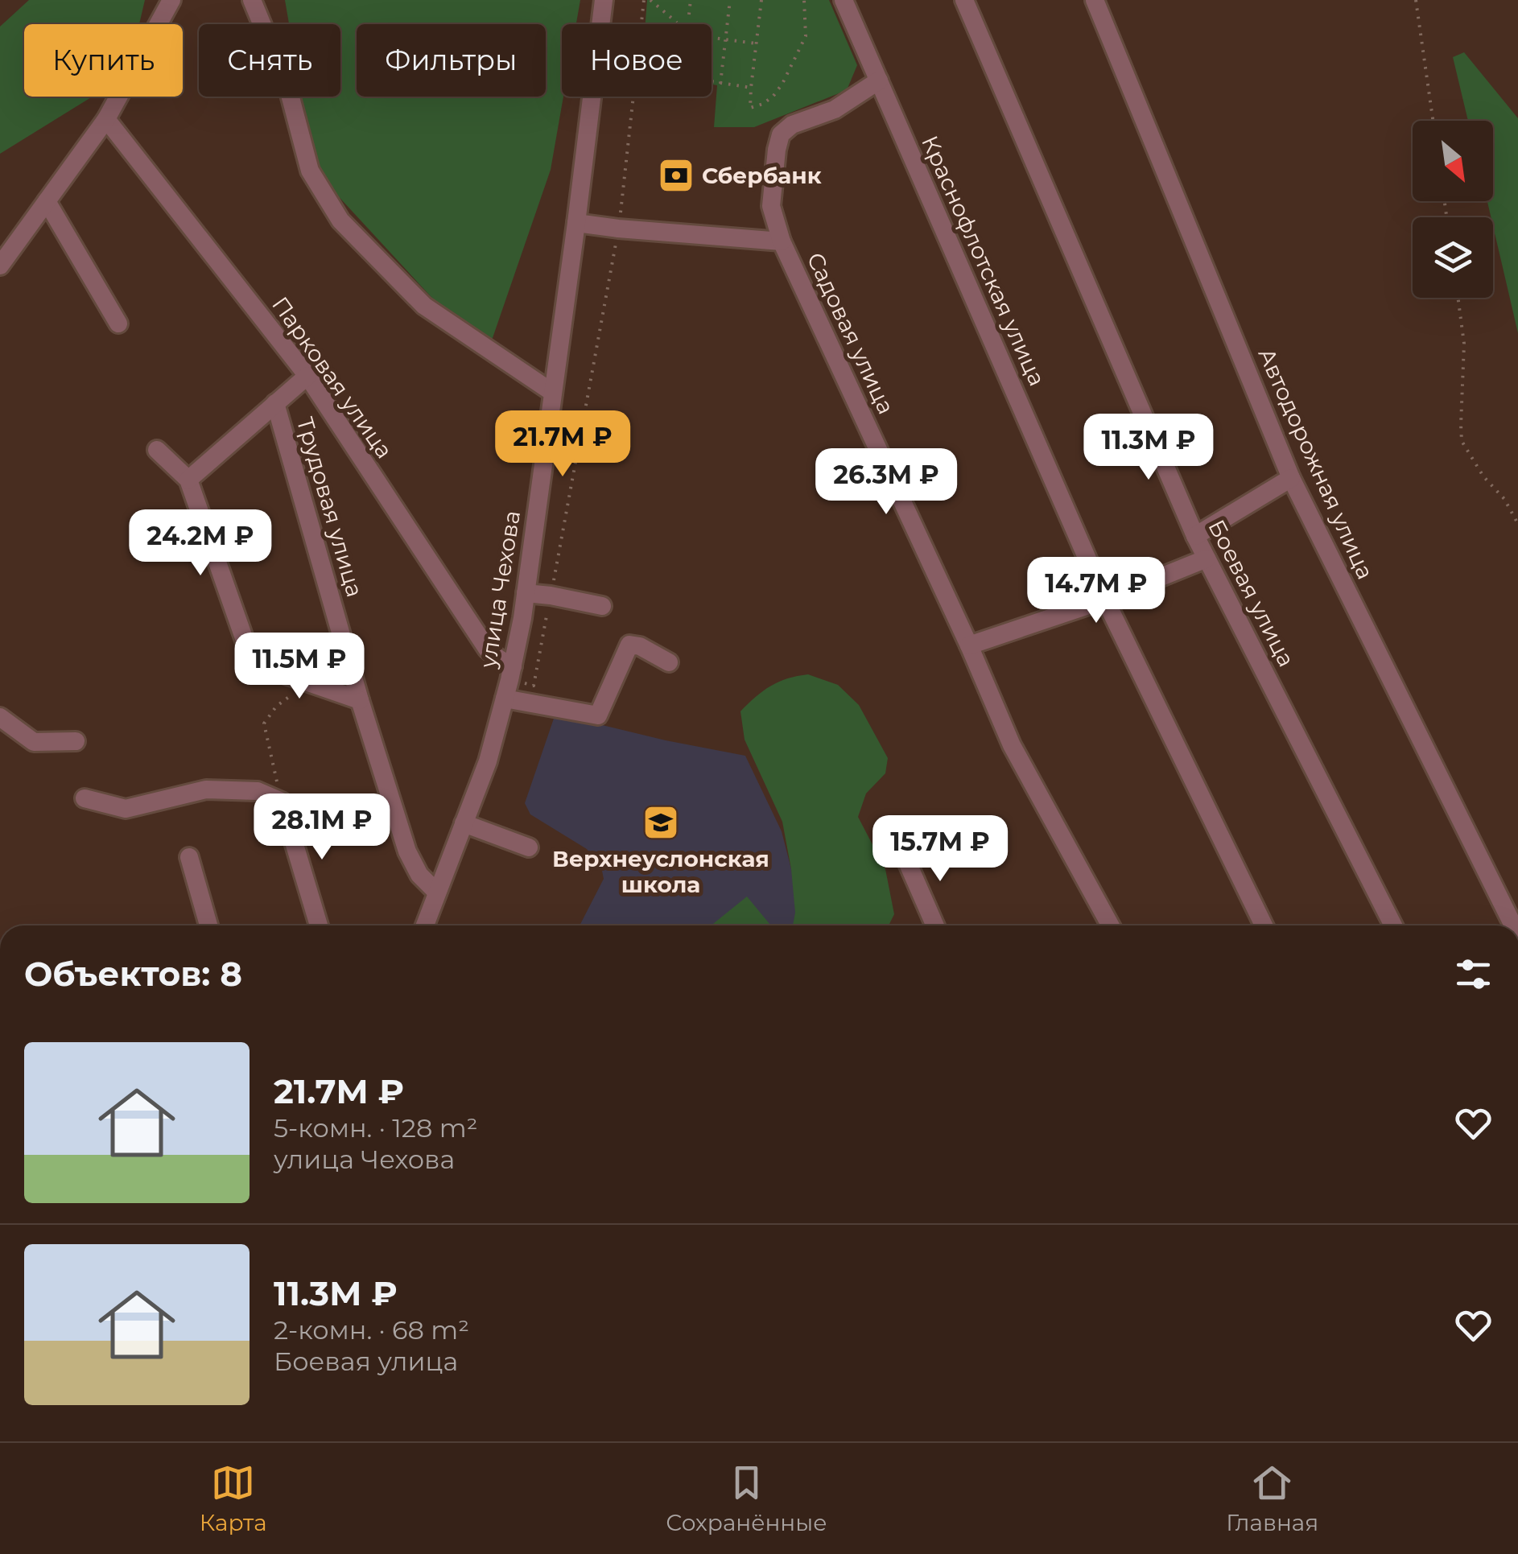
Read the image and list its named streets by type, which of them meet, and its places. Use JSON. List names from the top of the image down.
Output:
{
  "streets": {
    "street": [
      "Краснофлотская улица",
      "Садовая улица",
      "Парковая улица",
      "Автодорожная улица",
      "Трудовая улица",
      "улица Чехова",
      "Боевая улица"
    ]
  },
  "crossings": [
    ["Садовая улица", "улица Чехова"],
    ["Парковая улица", "улица Чехова"],
    ["Трудовая улица", "улица Чехова"]
  ],
  "places": {
    "bank": ["Сбербанк"],
    "school or university": ["Верхнеуслонская школа"]
  },
  "north": "bottom right",
  "page": {
    "chip": [
      "Купить",
      "Снять",
      "Фильтры",
      "Новое"
    ],
    "price": [
      "21.7M ₽",
      "11.3M ₽",
      "26.3M ₽",
      "24.2M ₽",
      "14.7M ₽",
      "11.5M ₽",
      "28.1M ₽",
      "15.7M ₽"
    ],
    "heading": "Объектов: 8",
    "list": [
      {
        "name": "21.7M ₽",
        "note": "5-комн. · 128 m² · улица Чехова"
      },
      {
        "name": "11.3M ₽",
        "note": "2-комн. · 68 m² · Боевая улица"
      }
    ],
    "tabs": ["Карта", "Сохранённые", "Главная"]
  }
}
